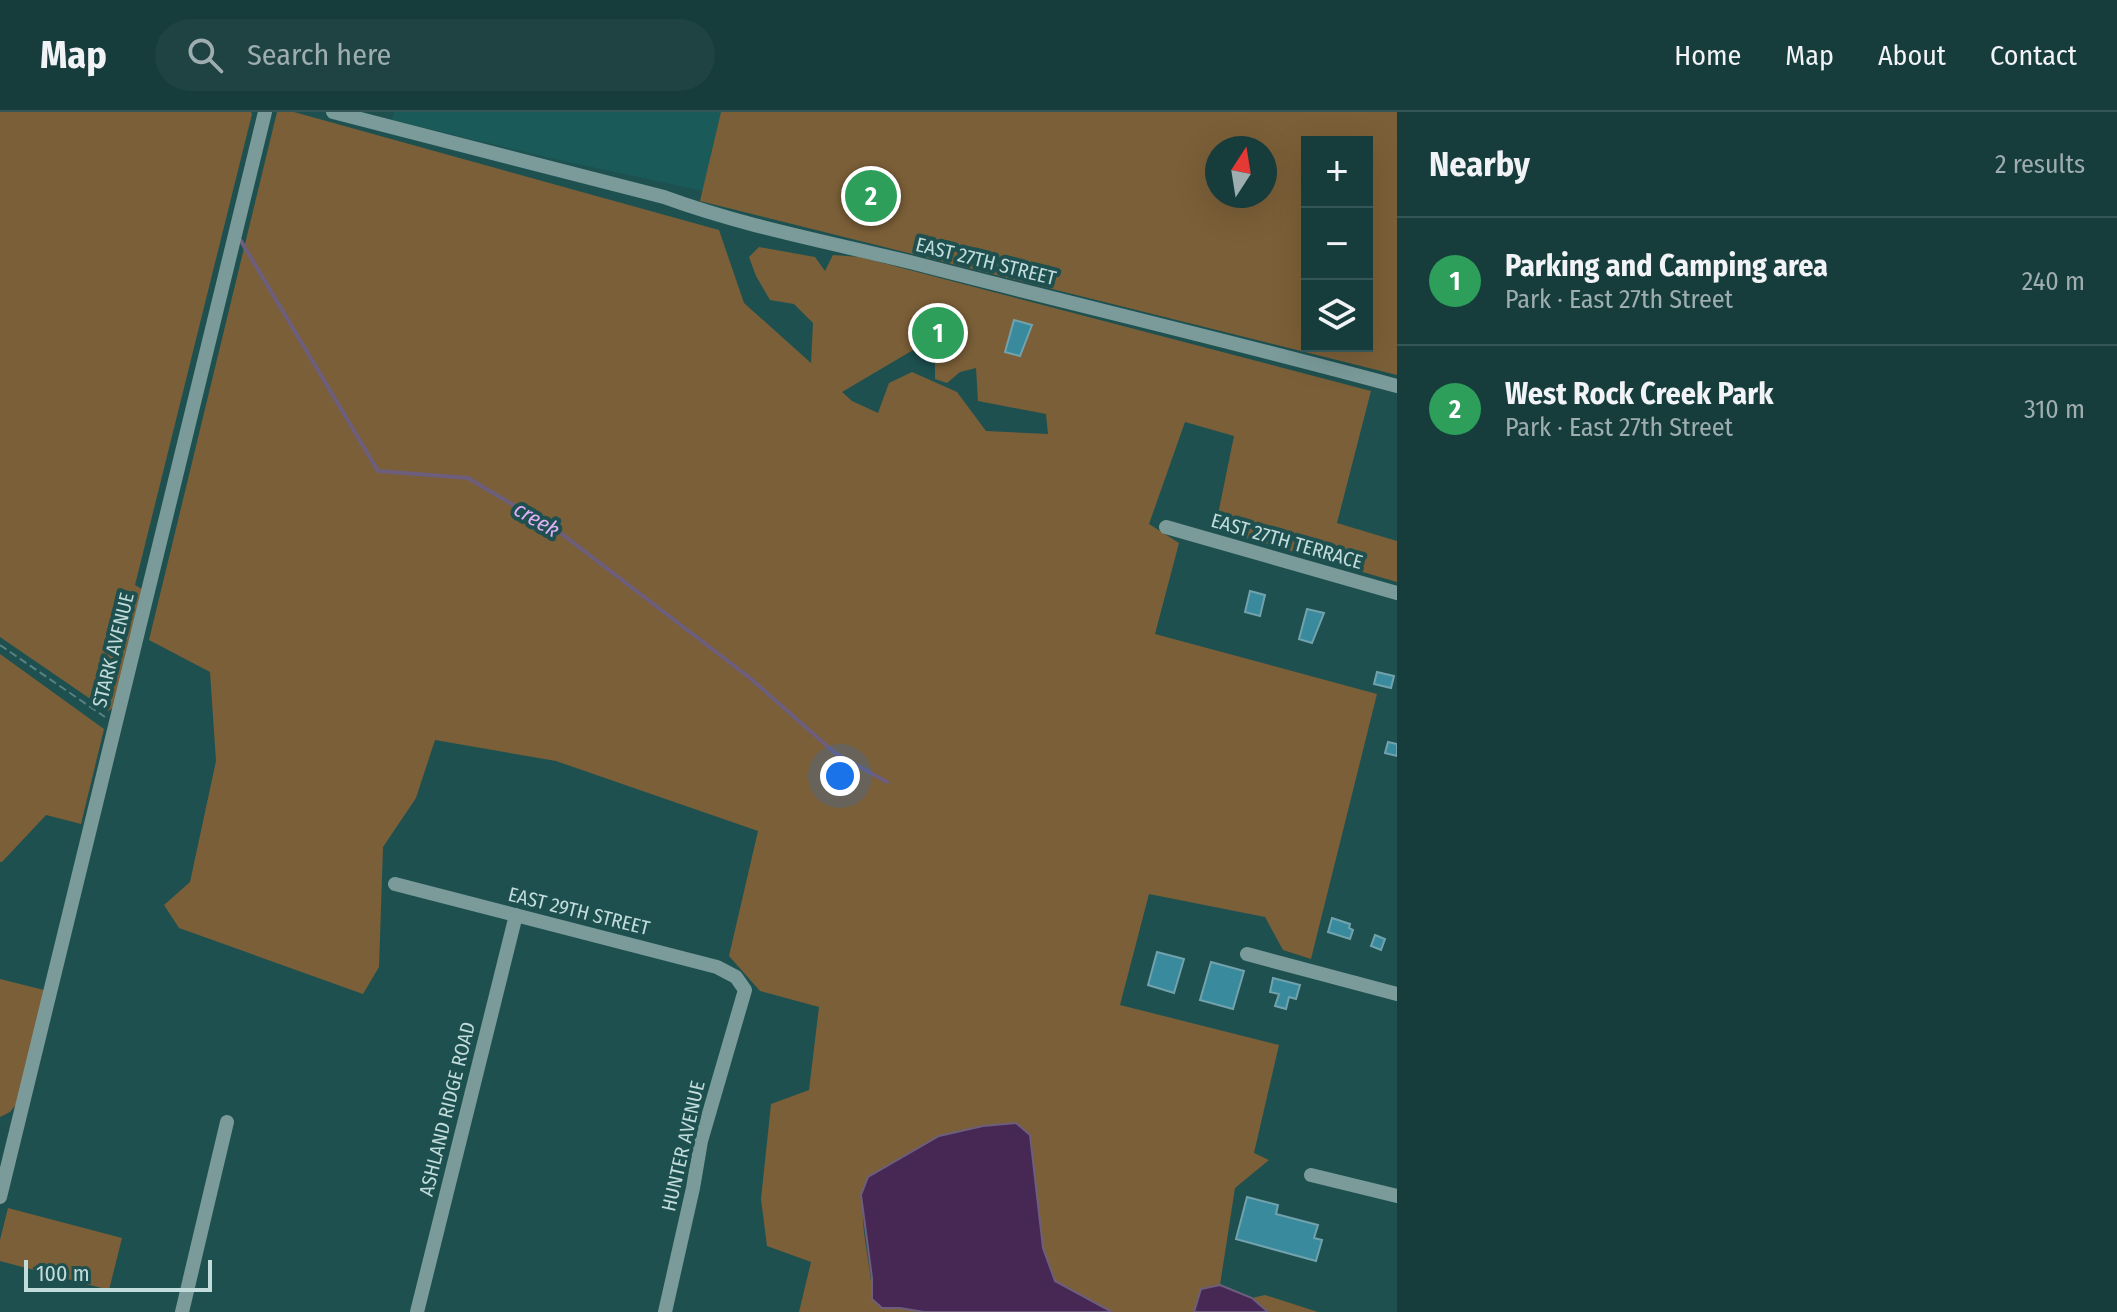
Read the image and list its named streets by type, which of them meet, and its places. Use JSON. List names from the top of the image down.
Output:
{
  "streets": {
    "street": [
      "EAST 27TH STREET",
      "EAST 27TH TERRACE",
      "STARK AVENUE",
      "EAST 29TH STREET",
      "ASHLAND RIDGE ROAD",
      "HUNTER AVENUE"
    ]
  },
  "crossings": [
    ["EAST 29TH STREET", "ASHLAND RIDGE ROAD"],
    ["EAST 29TH STREET", "HUNTER AVENUE"]
  ],
  "water": ["creek"],
  "scale_bar": "100 m",
  "north": "top",
  "page": {
    "header": "Map",
    "search": "Search here",
    "nav": [
      "Home",
      "Map",
      "About",
      "Contact"
    ],
    "heading": ["Nearby", "2 results"],
    "map_buttons": ["+", "−"],
    "pins": ["2", "1"],
    "list": [
      {
        "mark": "1",
        "name": "Parking and Camping area",
        "note": "Park · East 27th Street",
        "value": "240 m"
      },
      {
        "mark": "2",
        "name": "West Rock Creek Park",
        "note": "Park · East 27th Street",
        "value": "310 m"
      }
    ],
    "scale": "100 m"
  }
}
